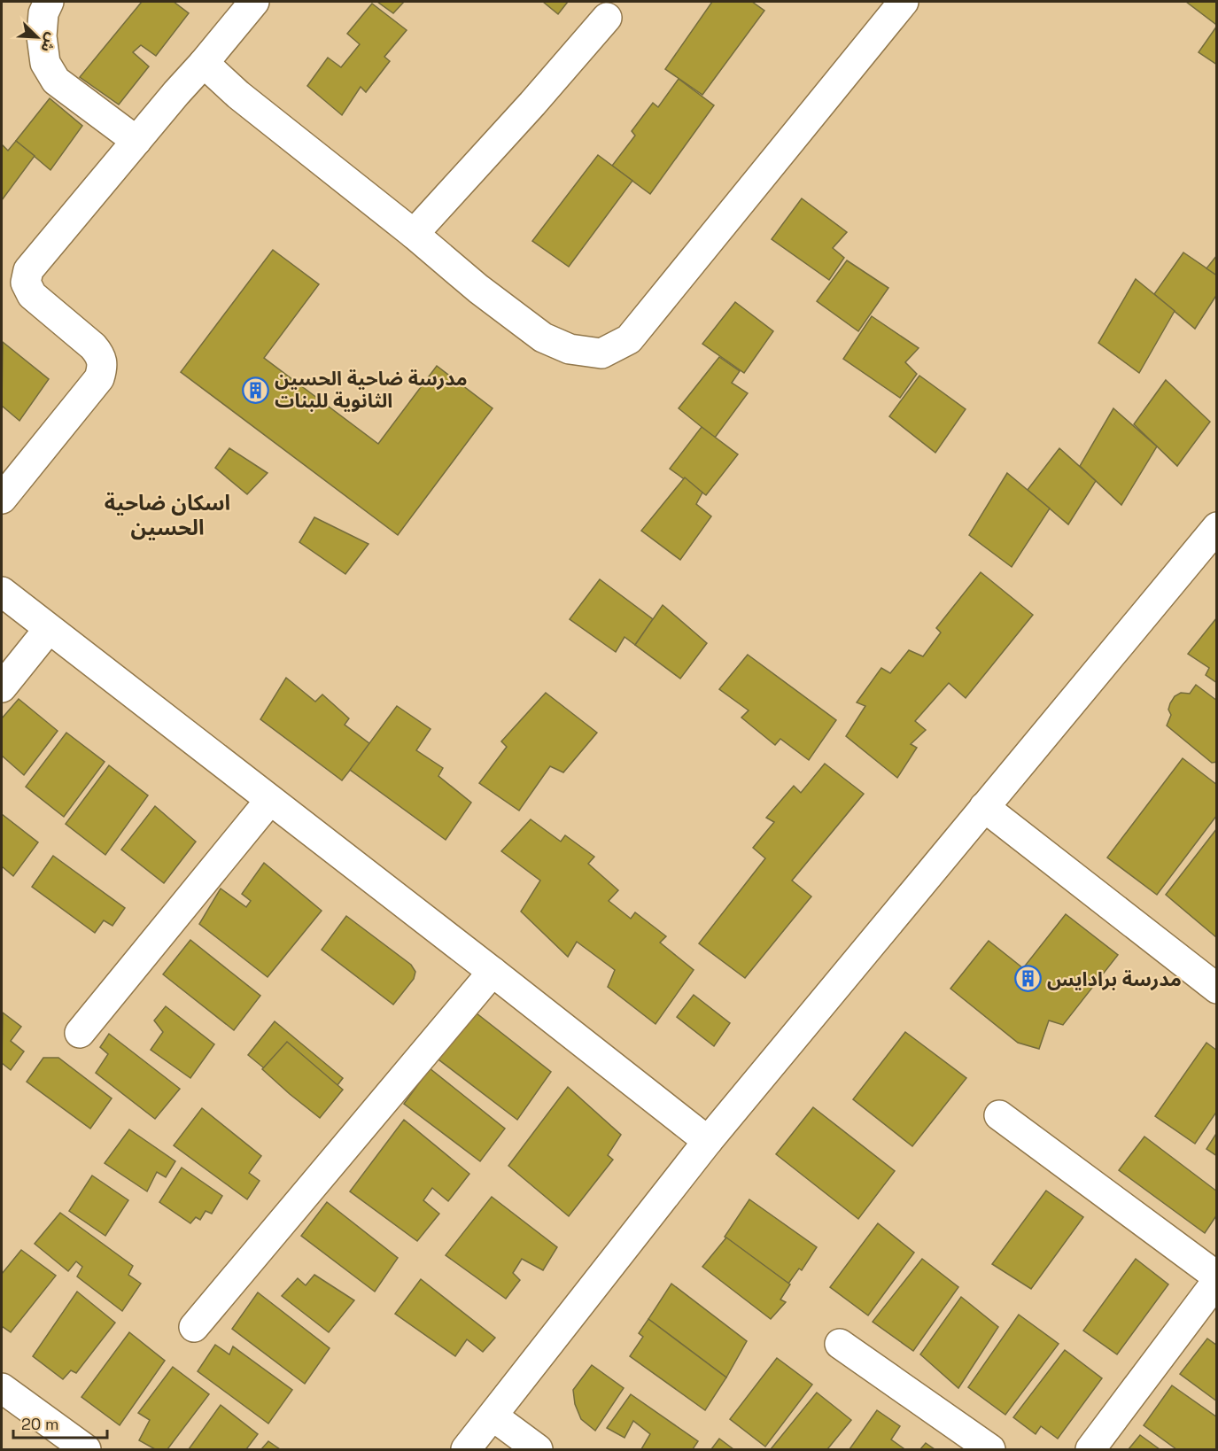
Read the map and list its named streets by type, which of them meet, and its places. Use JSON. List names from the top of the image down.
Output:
{
  "districts": ["اسكان ضاحية الحسين"],
  "places": {
    "building": ["مدرسة ضاحية الحسين الثانوية للبنات", "مدرسة برادايس"]
  },
  "scale_bar": "20 m",
  "north": "bottom right"
}
